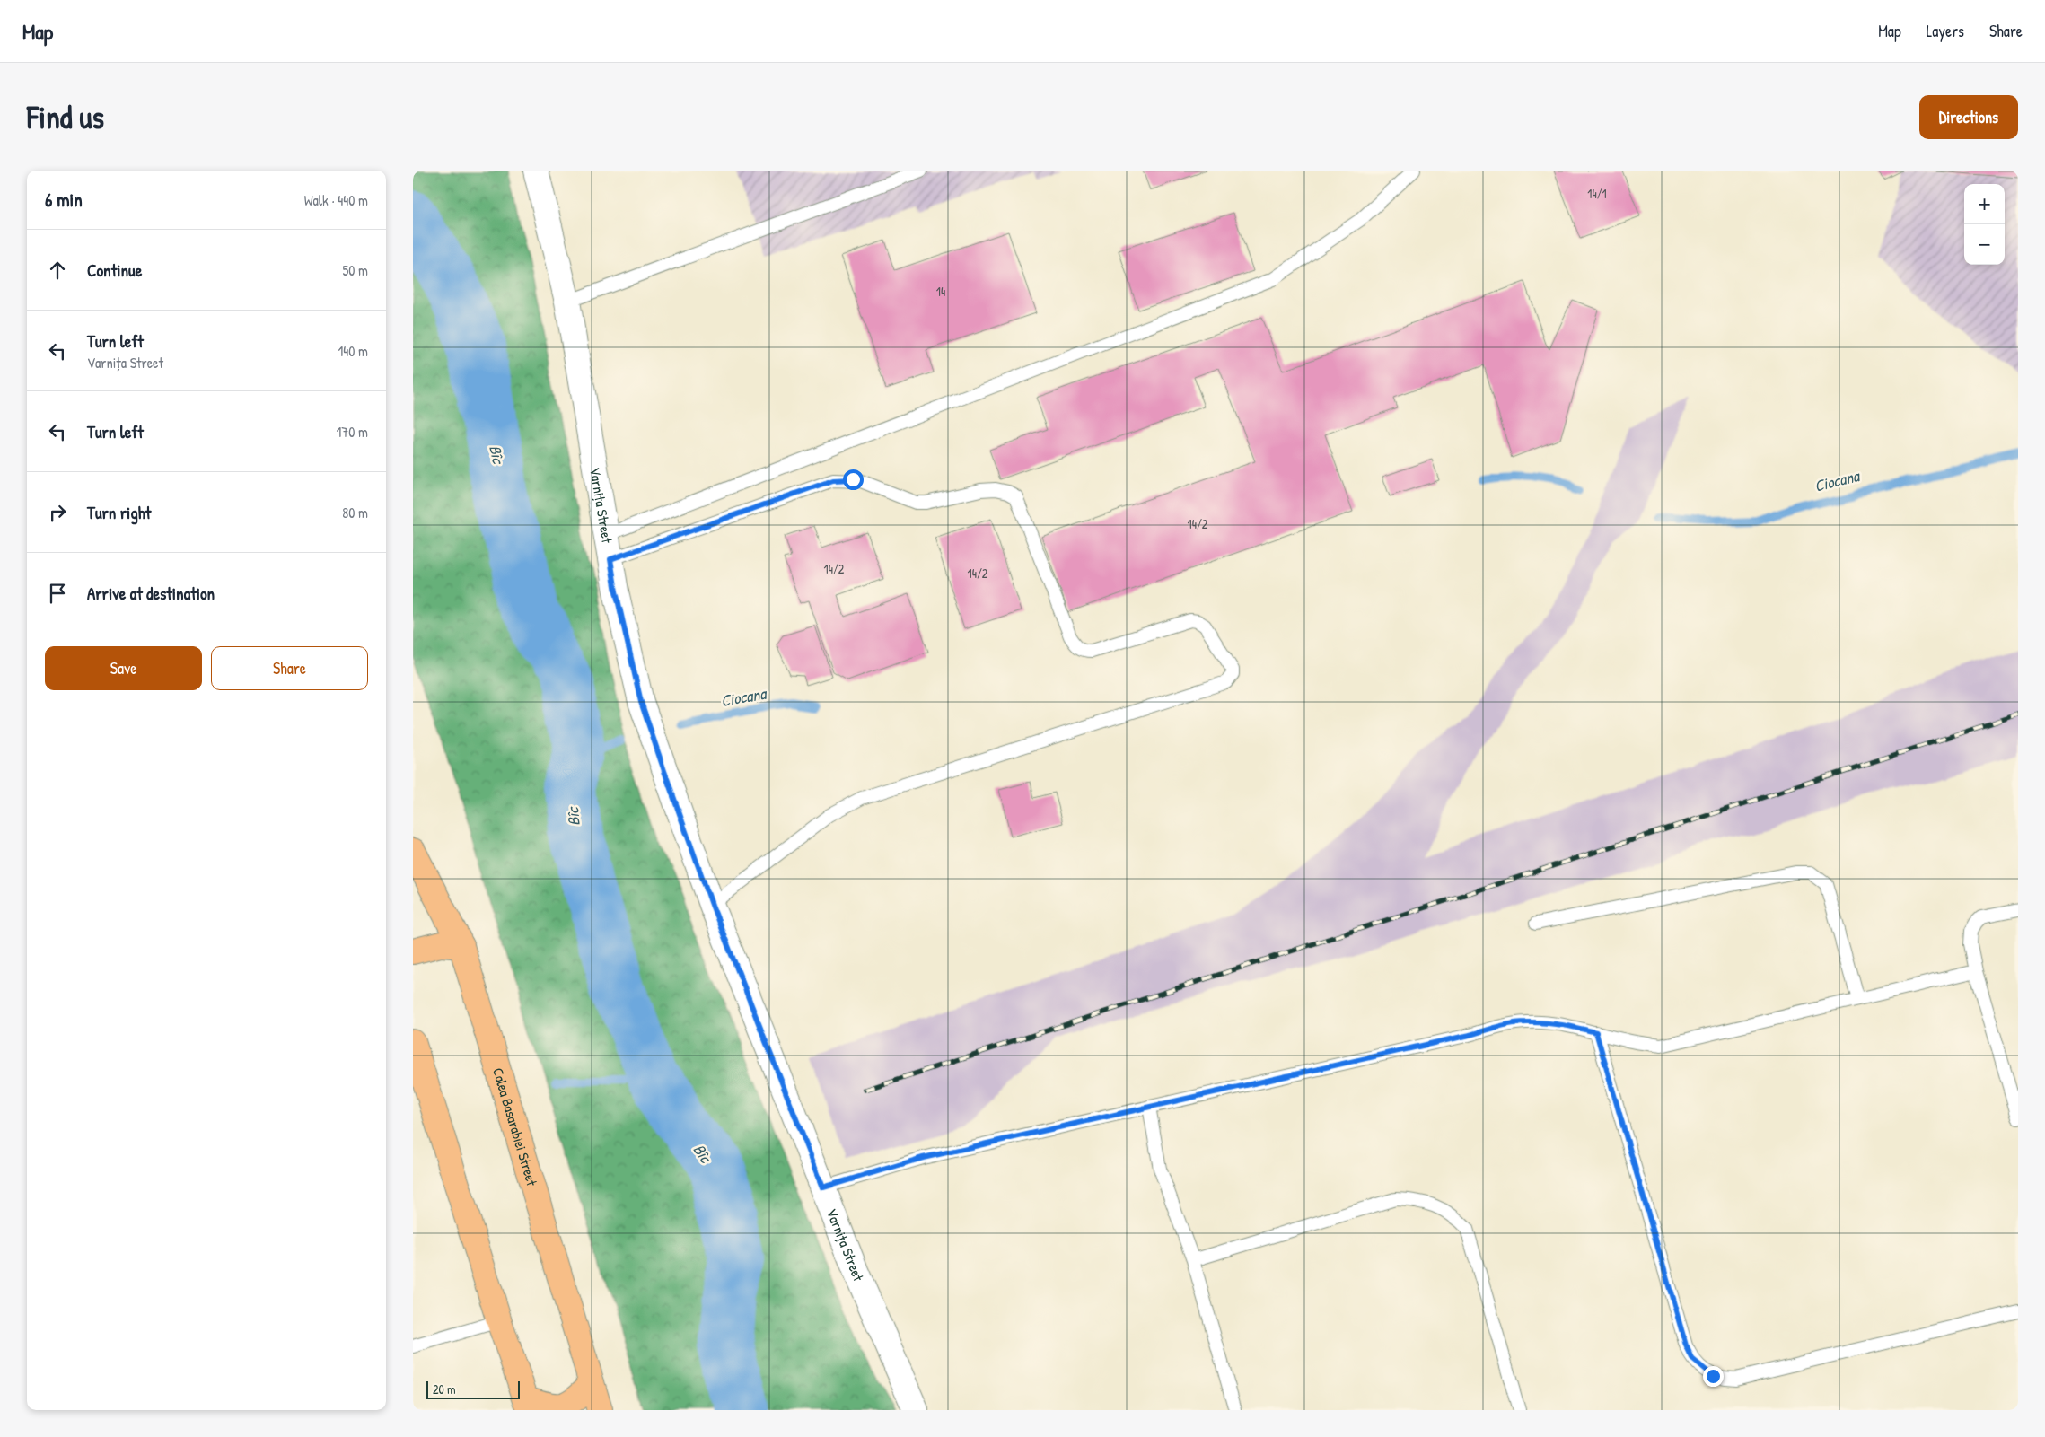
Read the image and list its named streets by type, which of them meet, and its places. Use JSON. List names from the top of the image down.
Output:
{
  "streets": {
    "main road": ["Calea Basarabiei Street"],
    "street": ["Varnița Street"]
  },
  "water": ["Bîc", "Ciocana"],
  "house_numbers": [
    "14/1",
    "14",
    "14/2",
    "14/2",
    "14/2"
  ],
  "scale_bar": "20 m",
  "page": {
    "header": "Map",
    "nav": ["Map", "Layers", "Share"],
    "buttons": [
      "Directions",
      ["Save", "Share"]
    ],
    "title": "Find us",
    "heading": ["6 min", "Walk · 440 m"],
    "map_buttons": ["+", "−"],
    "list": [
      ["Continue", "50 m"],
      ["Turn left", "Varnița Street", "140 m"],
      ["Turn left", "170 m"],
      ["Turn right", "80 m"],
      "Arrive at destination"
    ],
    "scale": "20 m"
  }
}
